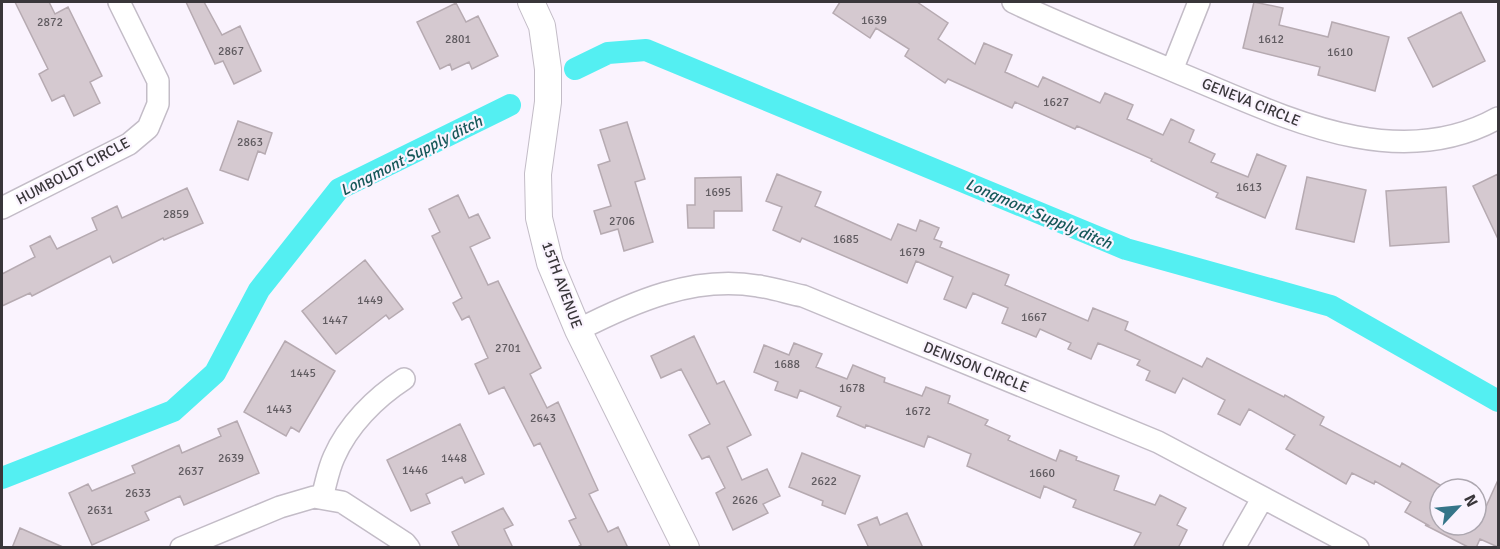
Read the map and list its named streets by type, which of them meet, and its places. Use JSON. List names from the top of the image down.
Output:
{
  "streets": {
    "street": [
      "GENEVA CIRCLE",
      "HUMBOLDT CIRCLE",
      "15TH AVENUE",
      "DENISON CIRCLE"
    ]
  },
  "crossings": [
    ["15TH AVENUE", "DENISON CIRCLE"]
  ],
  "water": ["Longmont Supply ditch"],
  "house_numbers": [
    "1639",
    "2872",
    "2801",
    "1612",
    "2867",
    "1610",
    "1627",
    "2863",
    "1613",
    "1695",
    "2859",
    "2706",
    "1685",
    "1679",
    "1449",
    "1667",
    "1447",
    "2701",
    "1688",
    "1445",
    "1678",
    "1443",
    "1672",
    "2643",
    "2639",
    "1448",
    "1446",
    "2637",
    "1660",
    "2622",
    "2633",
    "2626",
    "2631"
  ],
  "north": "top right"
}
